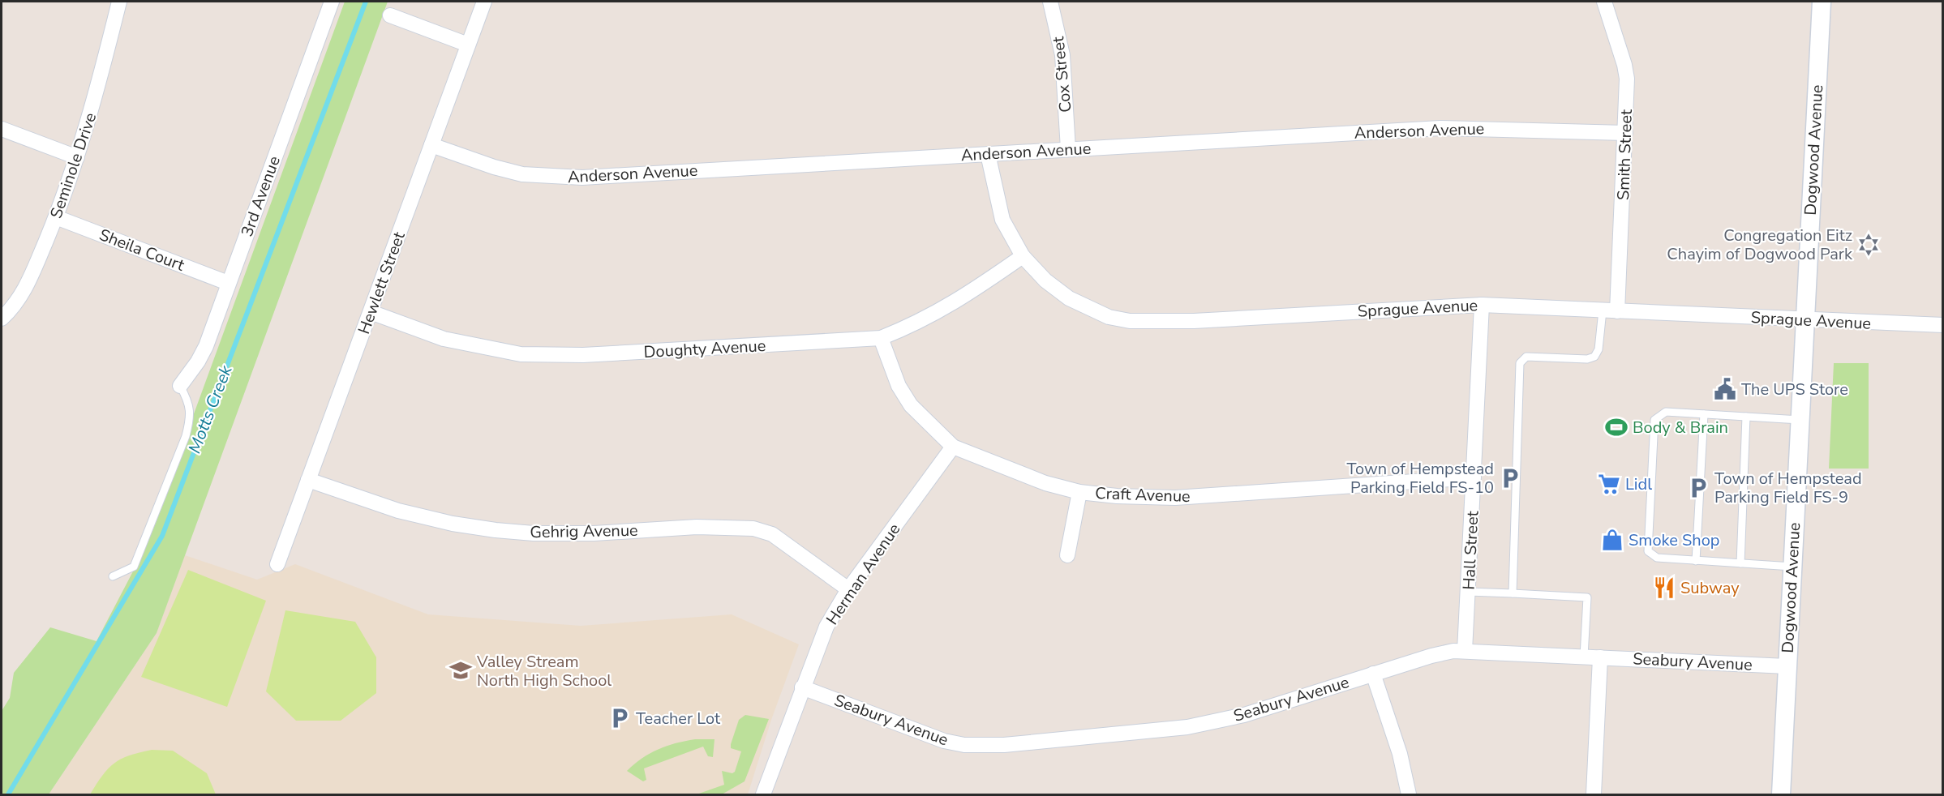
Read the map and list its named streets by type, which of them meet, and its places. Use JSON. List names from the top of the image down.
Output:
{
  "streets": {
    "street": [
      "Cox Street",
      "Anderson Avenue",
      "Dogwood Avenue",
      "Smith Street",
      "Seminole Drive",
      "3rd Avenue",
      "Sheila Court",
      "Hewlett Street",
      "Sprague Avenue",
      "Doughty Avenue",
      "Craft Avenue",
      "Gehrig Avenue",
      "Hall Street",
      "Herman Avenue",
      "Seabury Avenue"
    ]
  },
  "crossings": [
    ["Cox Street", "Anderson Avenue"],
    ["Anderson Avenue", "Smith Street"],
    ["Anderson Avenue", "Hewlett Street"],
    ["Anderson Avenue", "Sprague Avenue"],
    ["Dogwood Avenue", "Sprague Avenue"],
    ["Dogwood Avenue", "Seabury Avenue"],
    ["Smith Street", "Sprague Avenue"],
    ["Seminole Drive", "Sheila Court"],
    ["3rd Avenue", "Sheila Court"],
    ["Hewlett Street", "Doughty Avenue"],
    ["Hewlett Street", "Gehrig Avenue"],
    ["Sprague Avenue", "Doughty Avenue"],
    ["Sprague Avenue", "Hall Street"],
    ["Doughty Avenue", "Craft Avenue"],
    ["Craft Avenue", "Hall Street"],
    ["Craft Avenue", "Herman Avenue"],
    ["Gehrig Avenue", "Herman Avenue"],
    ["Hall Street", "Seabury Avenue"],
    ["Herman Avenue", "Seabury Avenue"]
  ],
  "water": ["Motts Creek"],
  "places": {
    "synagogue": ["Congregation Eitz Chayim of Dogwood Park"],
    "public building": ["The UPS Store"],
    "sports": ["Body & Brain"],
    "parking": ["Town of Hempstead Parking Field FS-10", "Town of Hempstead Parking Field FS-9", "Teacher Lot"],
    "supermarket": ["Lidl"],
    "shop": ["Smoke Shop"],
    "restaurant": ["Subway"],
    "school or university": ["Valley Stream North High School"]
  }
}
